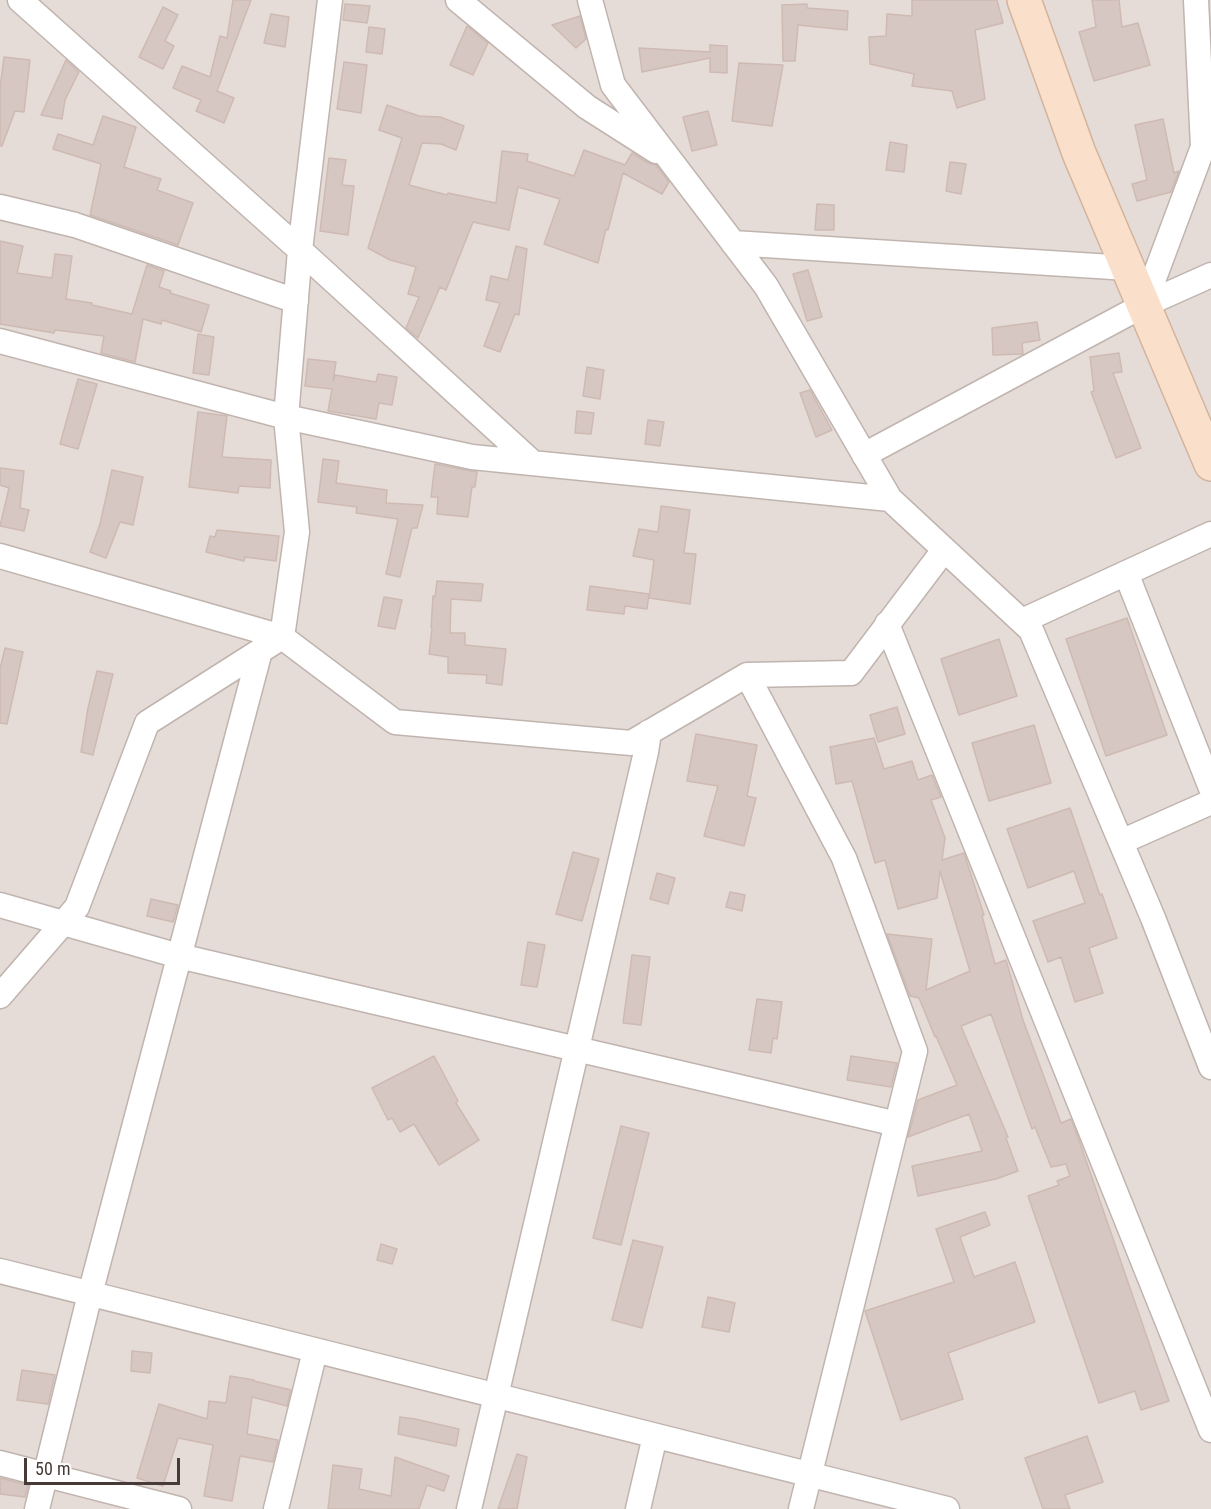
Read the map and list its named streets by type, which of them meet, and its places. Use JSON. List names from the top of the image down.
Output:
{
  "scale_bar": "50 m"
}
